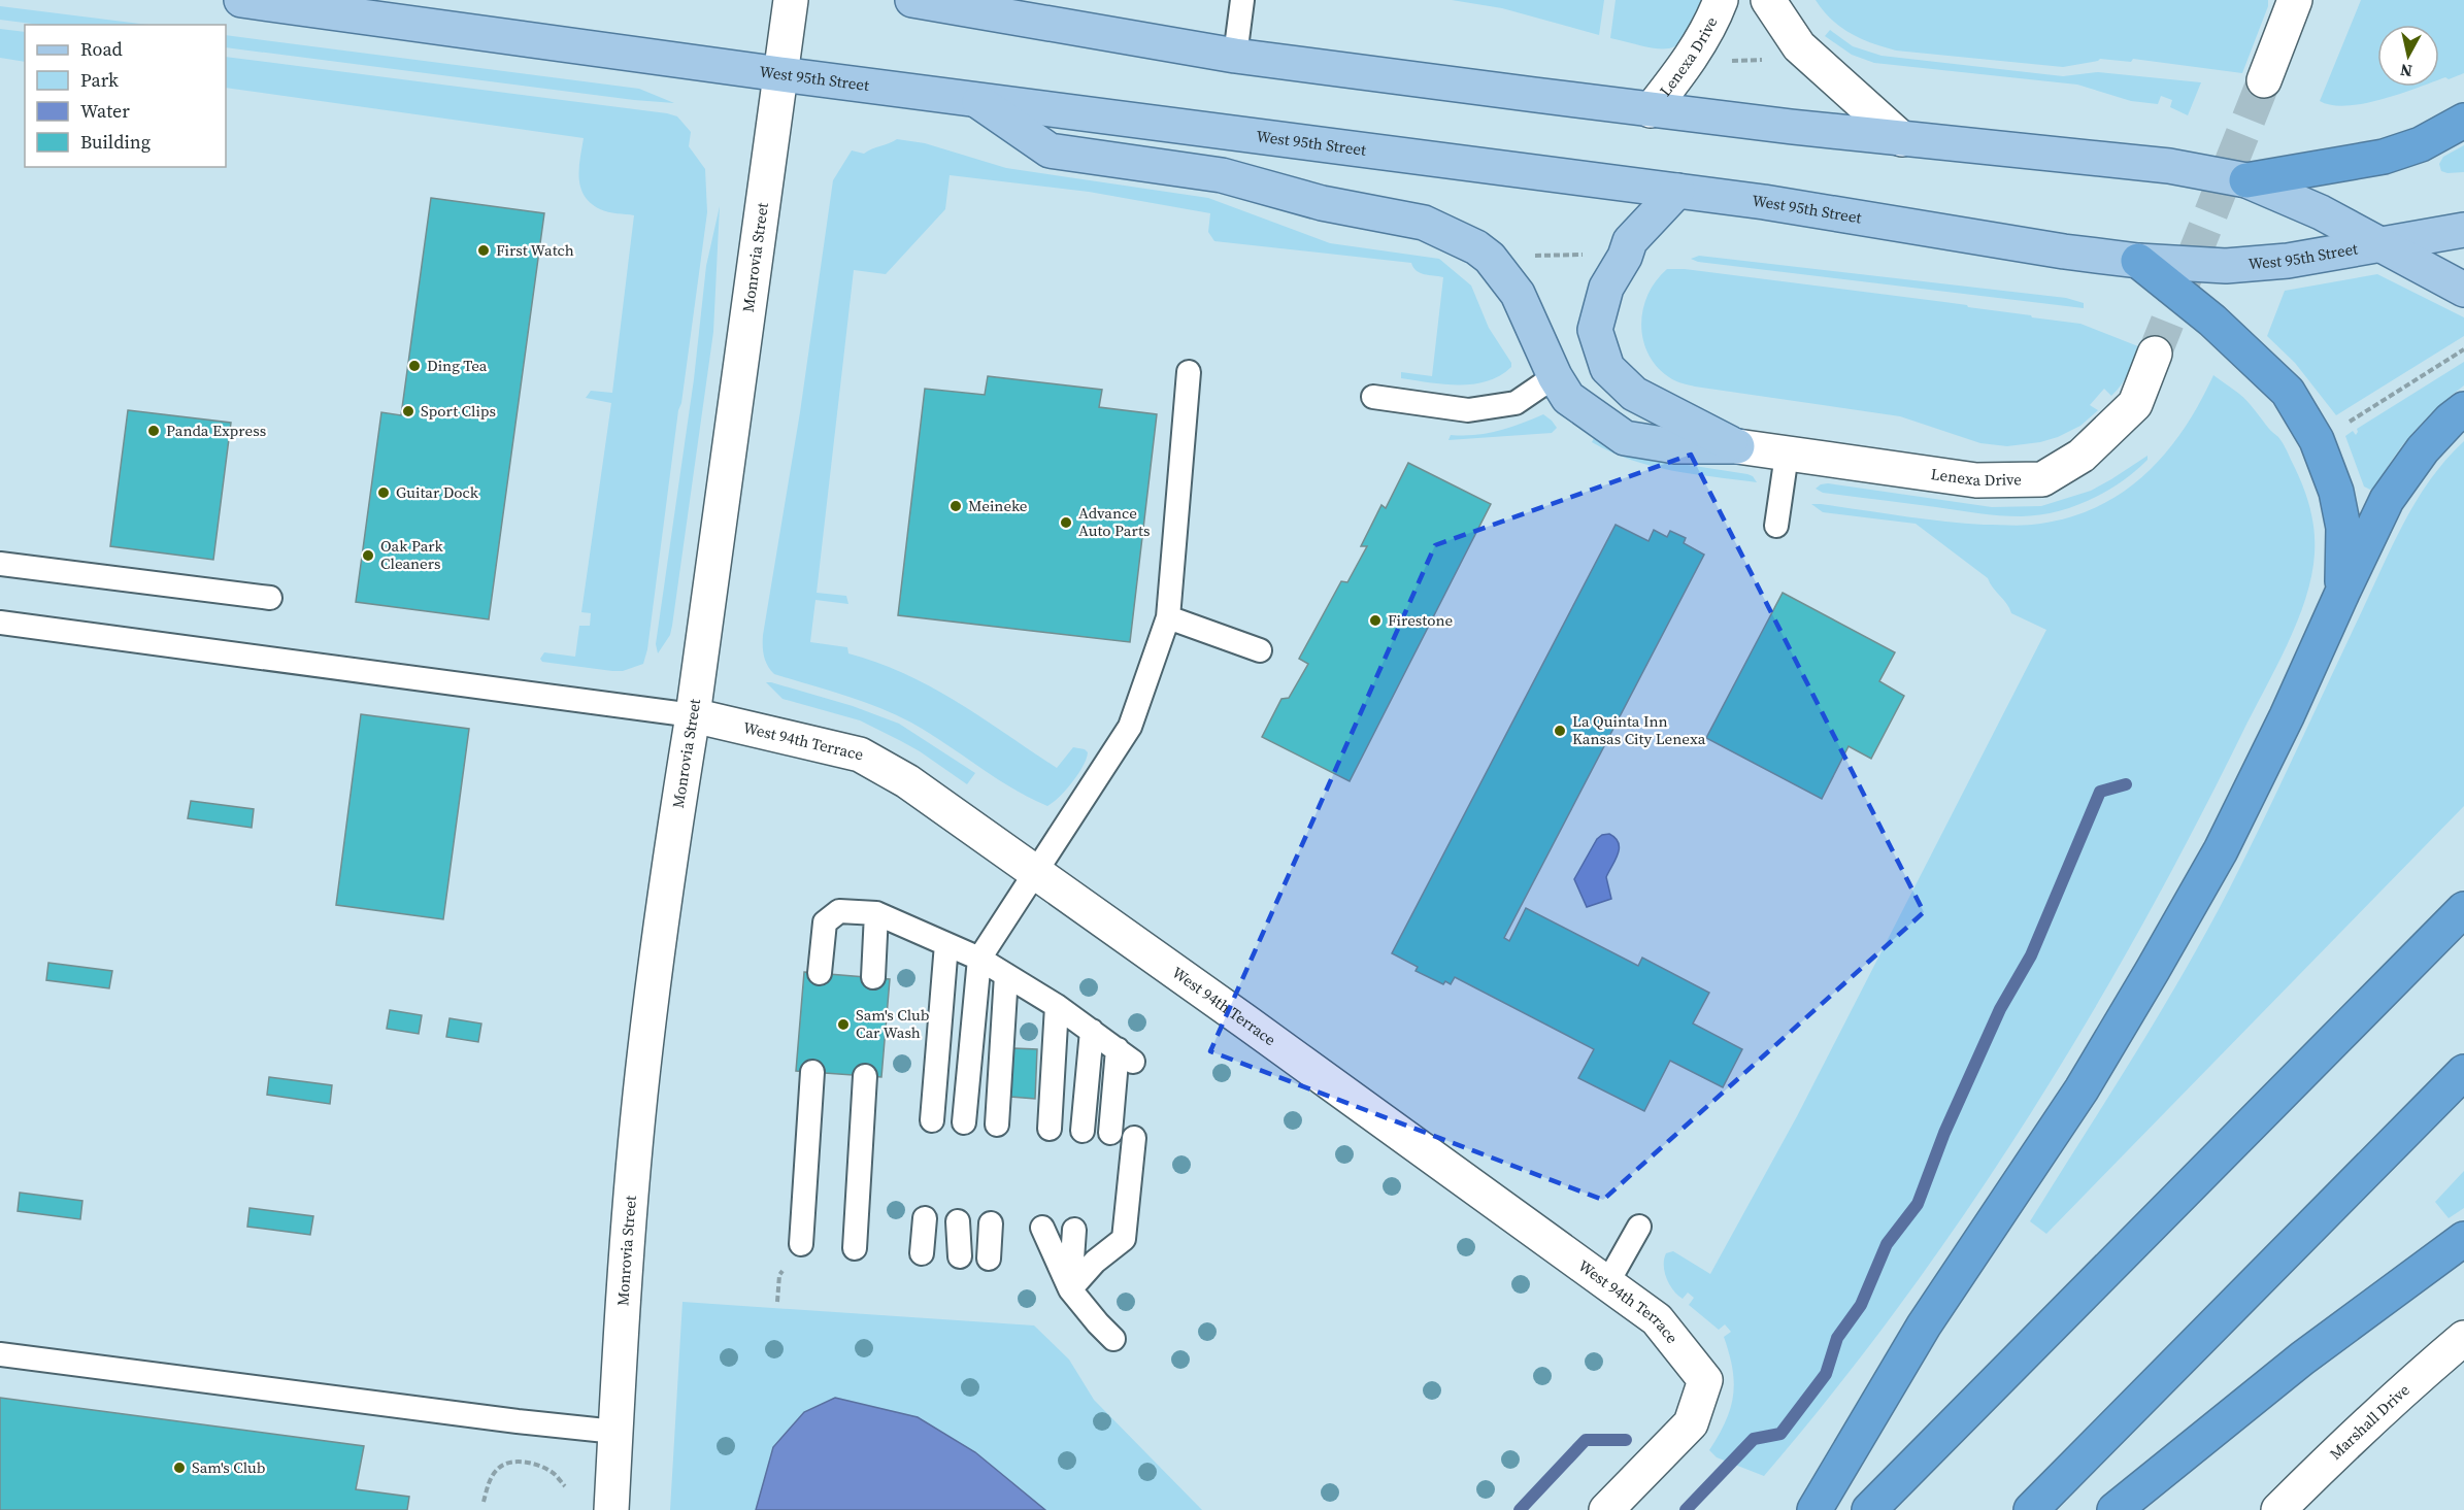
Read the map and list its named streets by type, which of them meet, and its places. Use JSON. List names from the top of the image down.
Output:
{
  "streets": {
    "main road": ["West 95th Street"],
    "street": [
      "Lenexa Drive",
      "Monrovia Street",
      "West 94th Terrace",
      "Marshall Drive"
    ]
  },
  "crossings": [
    ["Lenexa Drive", "West 95th Street"],
    ["West 95th Street", "Monrovia Street"],
    ["Monrovia Street", "West 94th Terrace"]
  ],
  "places": [
    "First Watch",
    "Ding Tea",
    "Sport Clips",
    "Panda Express",
    "Guitar Dock",
    "Meineke",
    "Advance Auto Parts",
    "Oak Park Cleaners",
    "Firestone",
    "La Quinta Inn Kansas City Lenexa",
    "Sam's Club Car Wash",
    "Sam's Club"
  ],
  "legend": [
    "Road",
    "Park",
    "Water",
    "Building"
  ],
  "north": "bottom"
}
